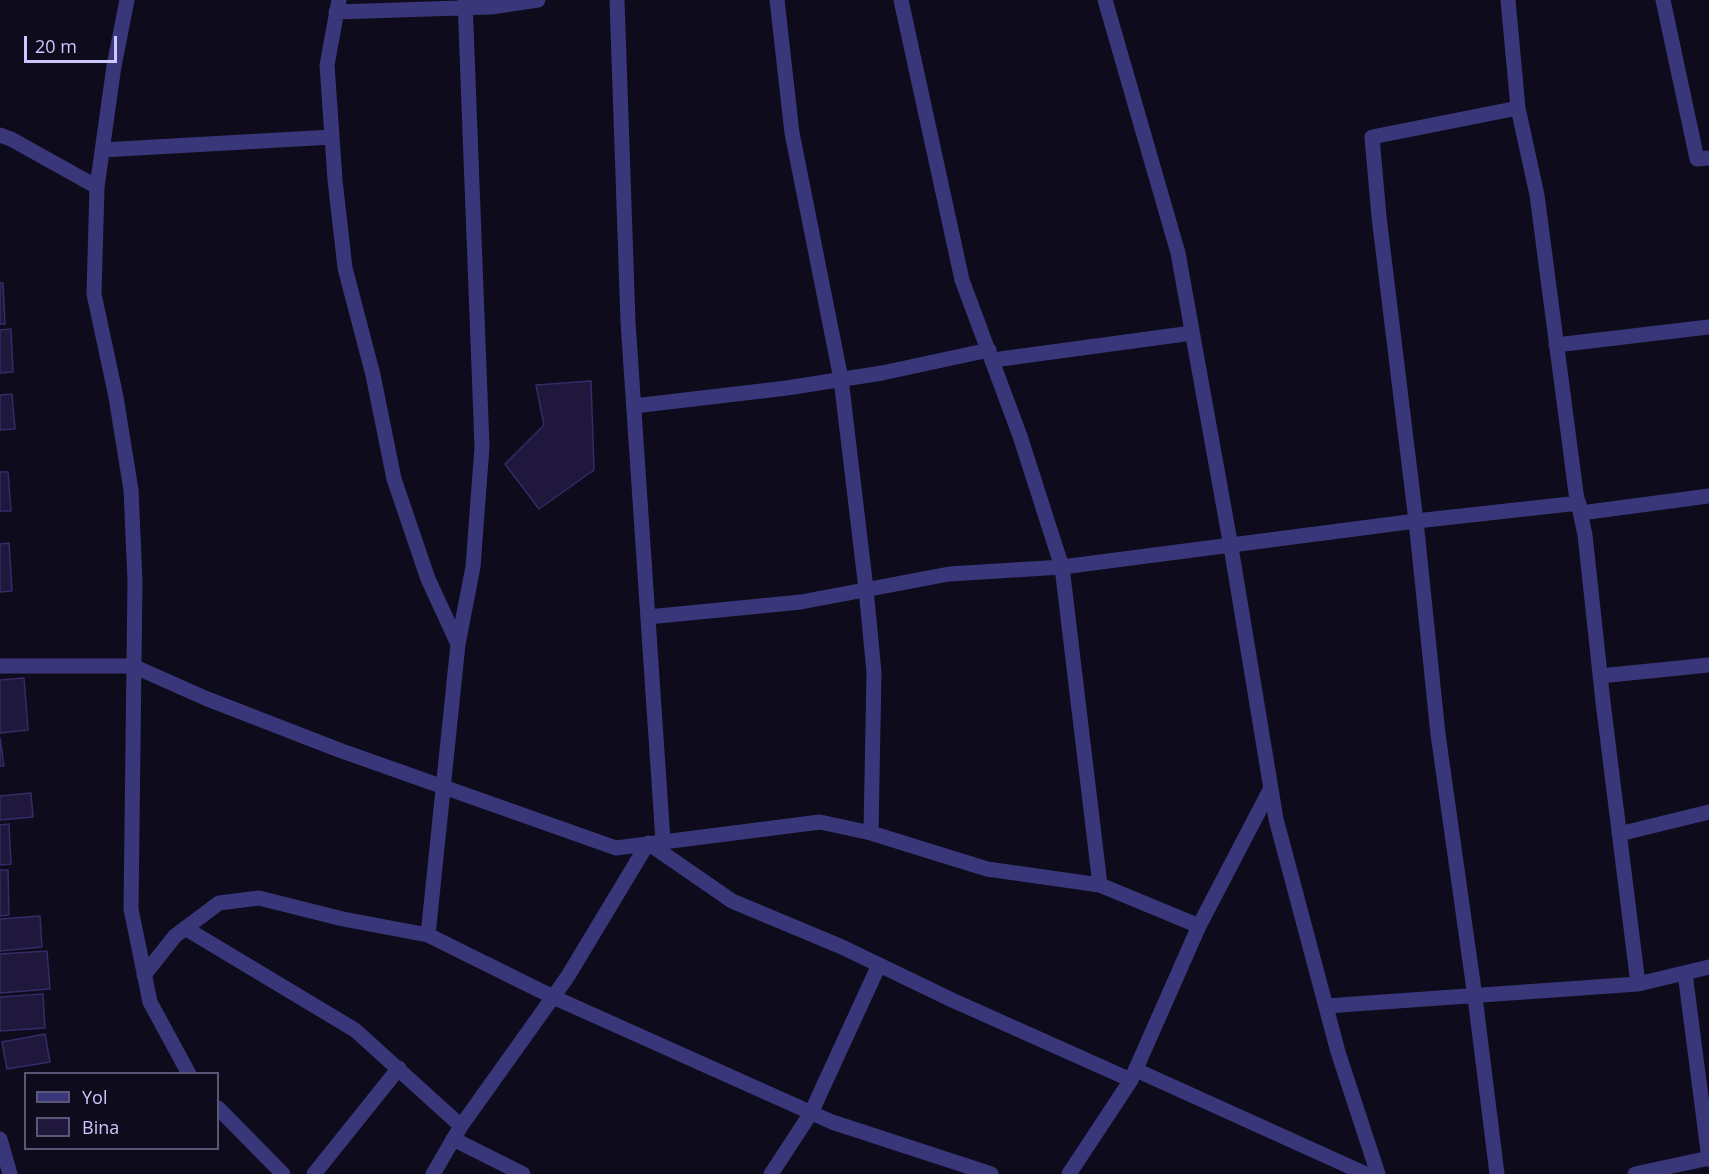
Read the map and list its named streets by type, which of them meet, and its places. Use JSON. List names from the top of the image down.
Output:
{
  "legend": ["Yol", "Bina"],
  "scale_bar": "20 m"
}
